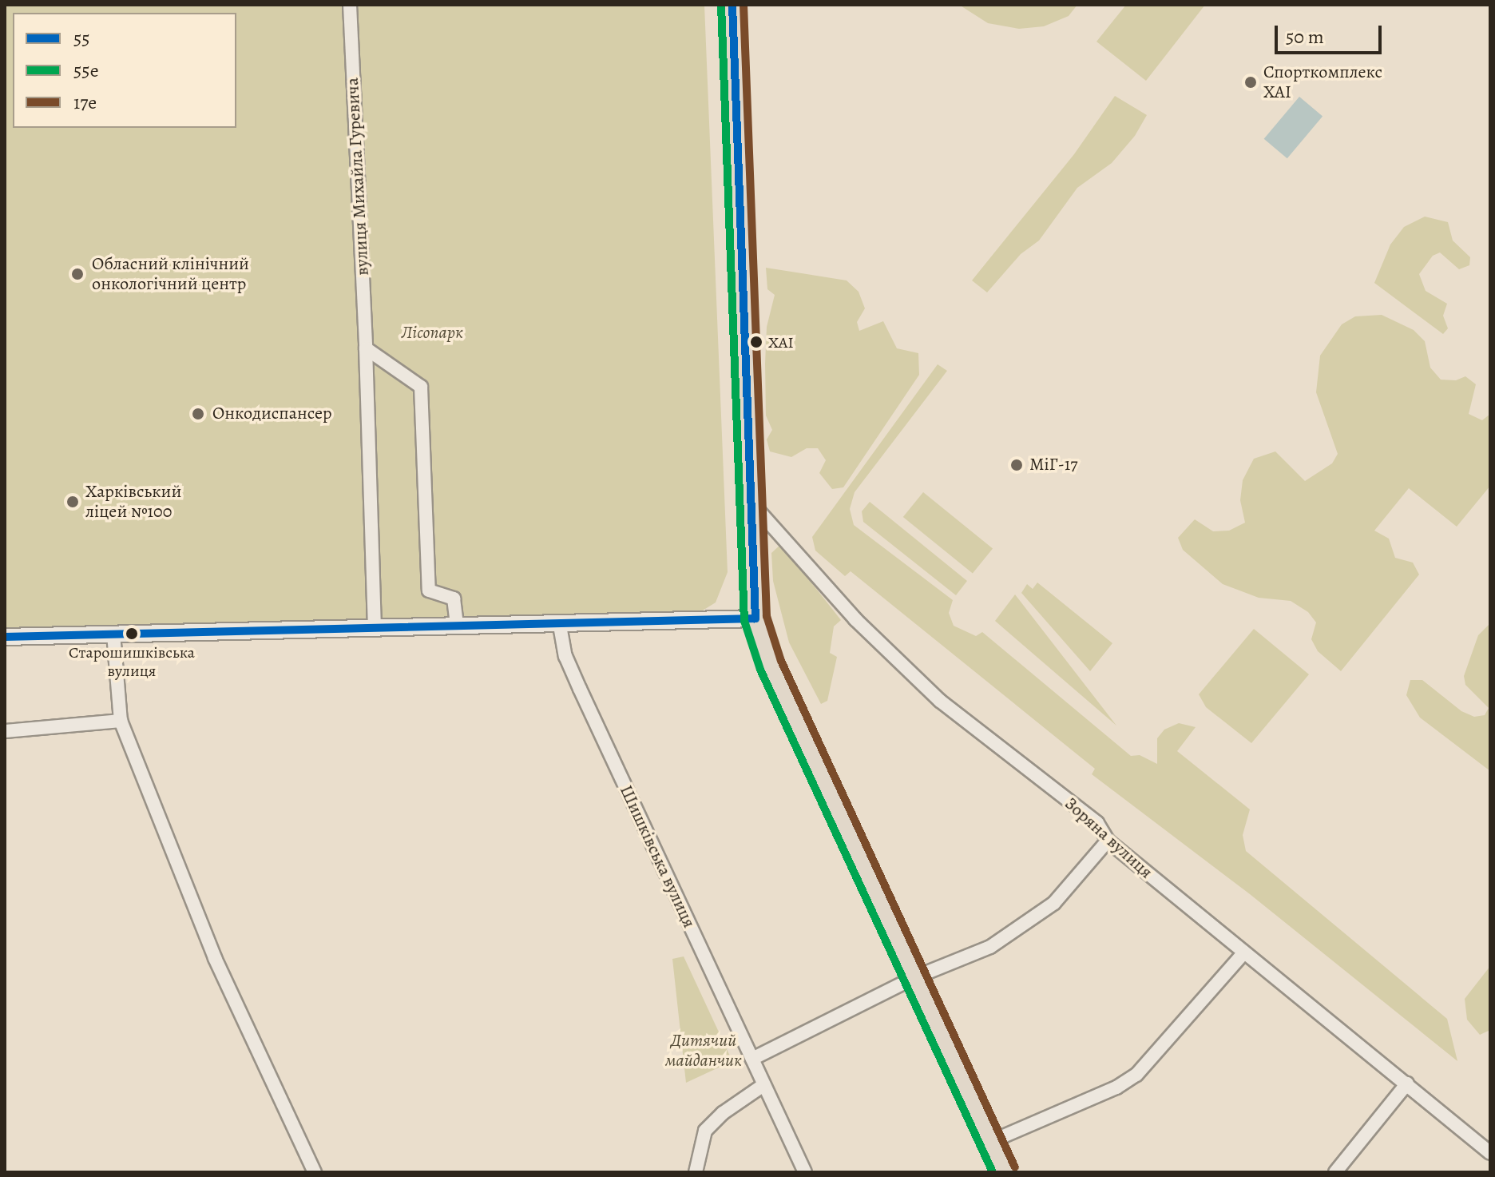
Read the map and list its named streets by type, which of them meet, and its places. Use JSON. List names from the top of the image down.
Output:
{
  "streets": {
    "street": ["вулиця Михайла Гуревича", "Зоряна вулиця", "Шишківська вулиця"]
  },
  "parks": ["Лісопарк", "Дитячий майданчик"],
  "places": [
    "Спорткомплекс ХАІ",
    "Обласний клінічний онкологічний центр",
    "ХАІ",
    "Онкодиспансер",
    "МіГ-17",
    "Харківський ліцей №100",
    "Старошишківська вулиця"
  ],
  "lines": ["transit line 55", "transit line 55е", "transit line 17е"],
  "legend": ["55", "55е", "17е"],
  "scale_bar": "50 m"
}
